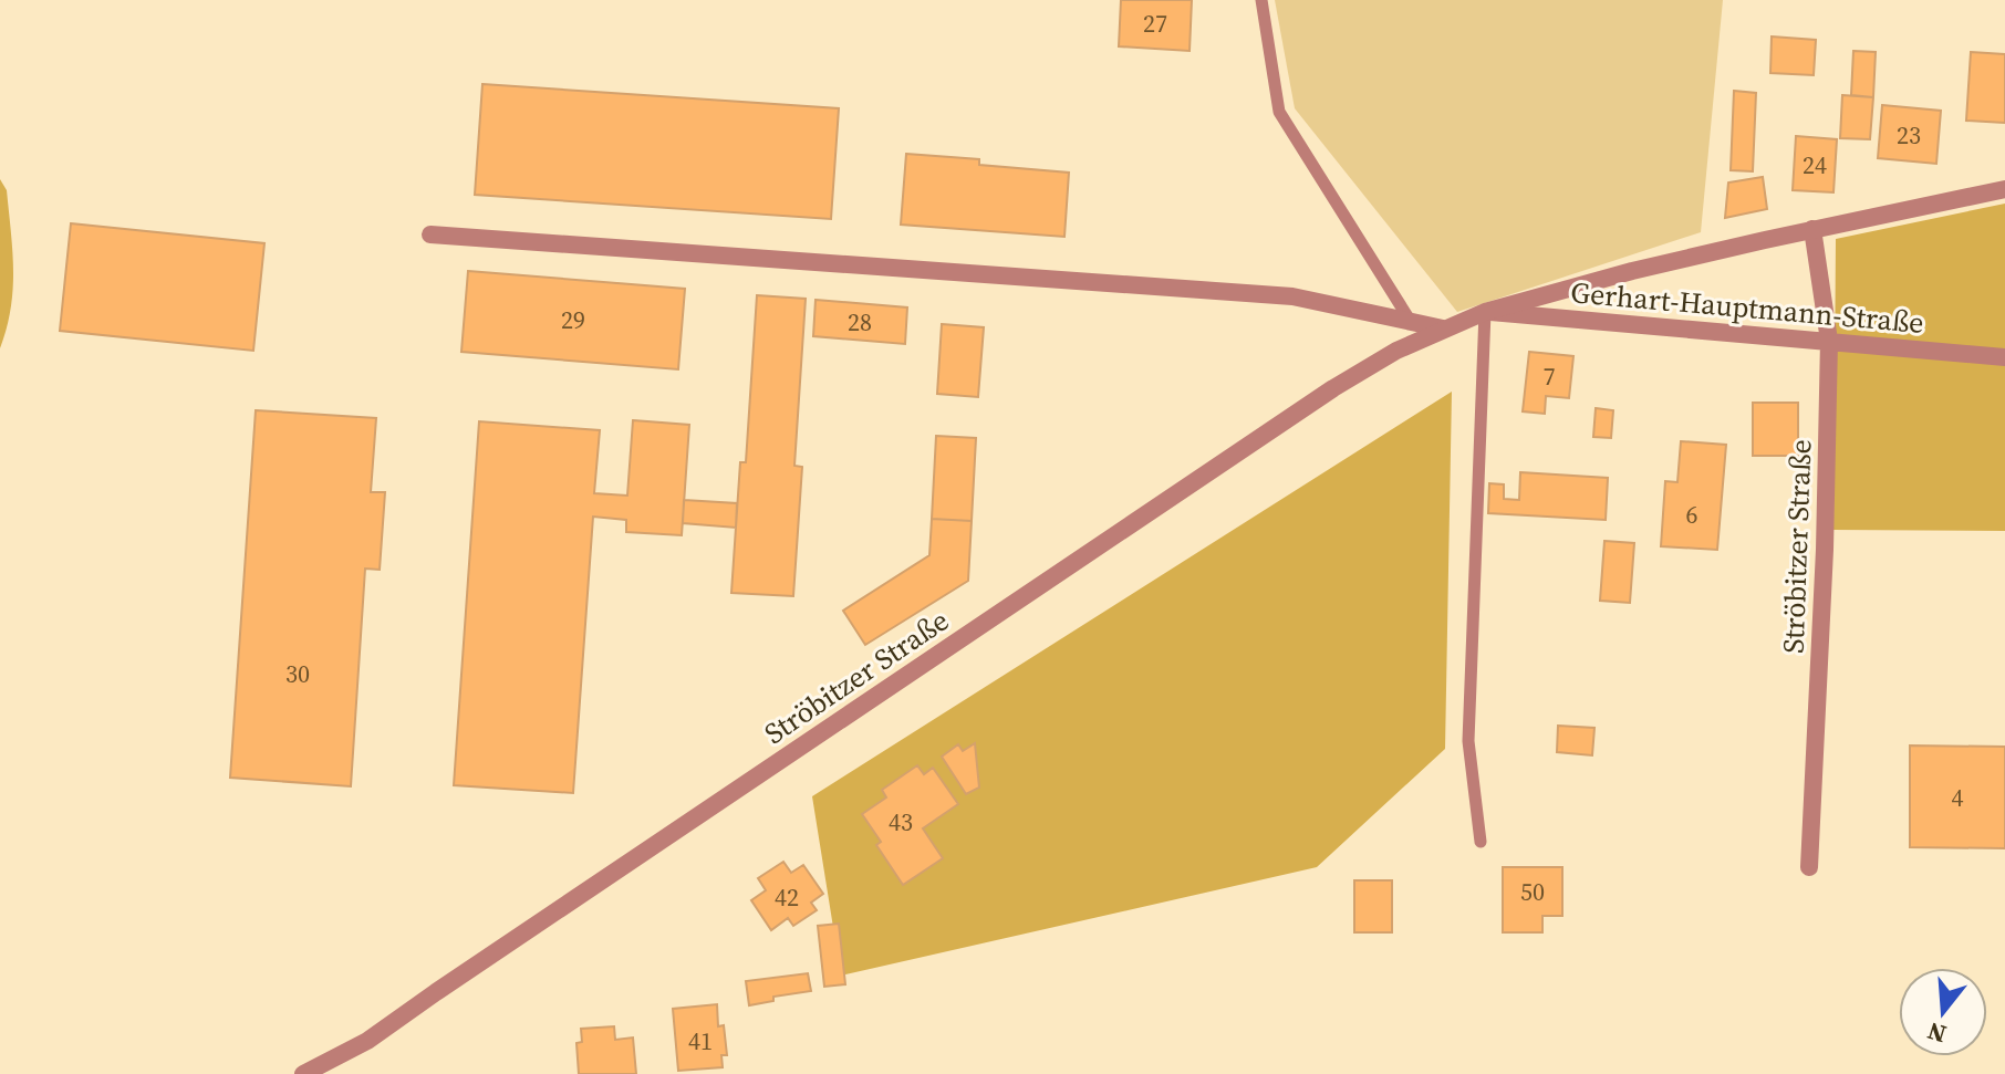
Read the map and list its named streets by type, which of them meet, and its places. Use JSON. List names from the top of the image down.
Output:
{
  "streets": {
    "street": ["Gerhart-Hauptmann-Straße", "Ströbitzer Straße"]
  },
  "crossings": [
    ["Gerhart-Hauptmann-Straße", "Ströbitzer Straße"]
  ],
  "house_numbers": [
    "27",
    "23",
    "24",
    "29",
    "28",
    "7",
    "6",
    "30",
    "4",
    "43",
    "50",
    "42",
    "41"
  ],
  "north": "bottom"
}
